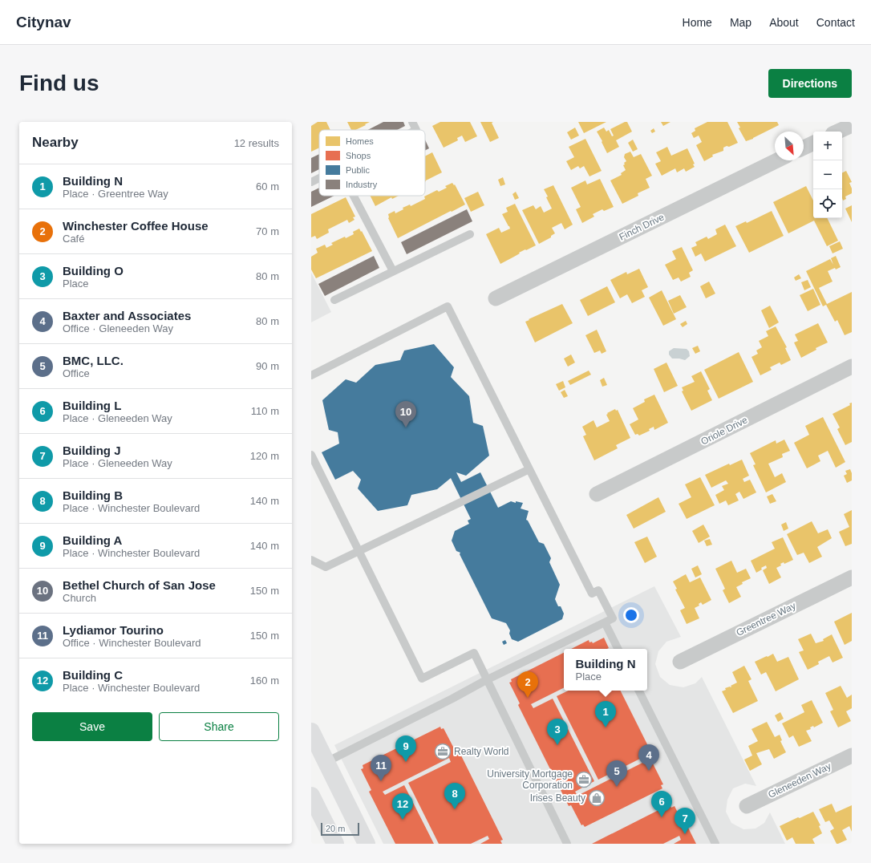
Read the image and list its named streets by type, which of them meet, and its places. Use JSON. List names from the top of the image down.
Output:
{
  "streets": {
    "street": [
      "Finch Drive",
      "Oriole Drive",
      "Greentree Way",
      "Gleneeden Way"
    ]
  },
  "places": {
    "office": ["Realty World", "University Mortgage Corporation"],
    "shop": ["Irises Beauty"]
  },
  "legend": [
    "Homes",
    "Shops",
    "Public",
    "Industry"
  ],
  "scale_bar": "20 m",
  "north": "bottom right",
  "page": {
    "header": "Citynav",
    "nav": [
      "Home",
      "Map",
      "About",
      "Contact"
    ],
    "buttons": [
      "Directions",
      ["Save", "Share"]
    ],
    "title": "Find us",
    "heading": ["Nearby", "12 results"],
    "map_buttons": ["+", "−"],
    "list": [
      {
        "mark": "1",
        "name": "Building N",
        "note": "Place · Greentree Way",
        "value": "60 m"
      },
      {
        "mark": "2",
        "name": "Winchester Coffee House",
        "note": "Café",
        "value": "70 m"
      },
      {
        "mark": "3",
        "name": "Building O",
        "note": "Place",
        "value": "80 m"
      },
      {
        "mark": "4",
        "name": "Baxter and Associates",
        "note": "Office · Gleneeden Way",
        "value": "80 m"
      },
      {
        "mark": "5",
        "name": "BMC, LLC.",
        "note": "Office",
        "value": "90 m"
      },
      {
        "mark": "6",
        "name": "Building L",
        "note": "Place · Gleneeden Way",
        "value": "110 m"
      },
      {
        "mark": "7",
        "name": "Building J",
        "note": "Place · Gleneeden Way",
        "value": "120 m"
      },
      {
        "mark": "8",
        "name": "Building B",
        "note": "Place · Winchester Boulevard",
        "value": "140 m"
      },
      {
        "mark": "9",
        "name": "Building A",
        "note": "Place · Winchester Boulevard",
        "value": "140 m"
      },
      {
        "mark": "10",
        "name": "Bethel Church of San Jose",
        "note": "Church",
        "value": "150 m"
      },
      {
        "mark": "11",
        "name": "Lydiamor Tourino",
        "note": "Office · Winchester Boulevard",
        "value": "150 m"
      },
      {
        "mark": "12",
        "name": "Building C",
        "note": "Place · Winchester Boulevard",
        "value": "160 m"
      }
    ],
    "pins": [
      "10",
      "2",
      "1",
      "3",
      "9",
      "4",
      "11",
      "5",
      "8",
      "6",
      "12",
      "7"
    ],
    "popup": ["Building N", "Place"],
    "scale": "20 m"
  }
}
